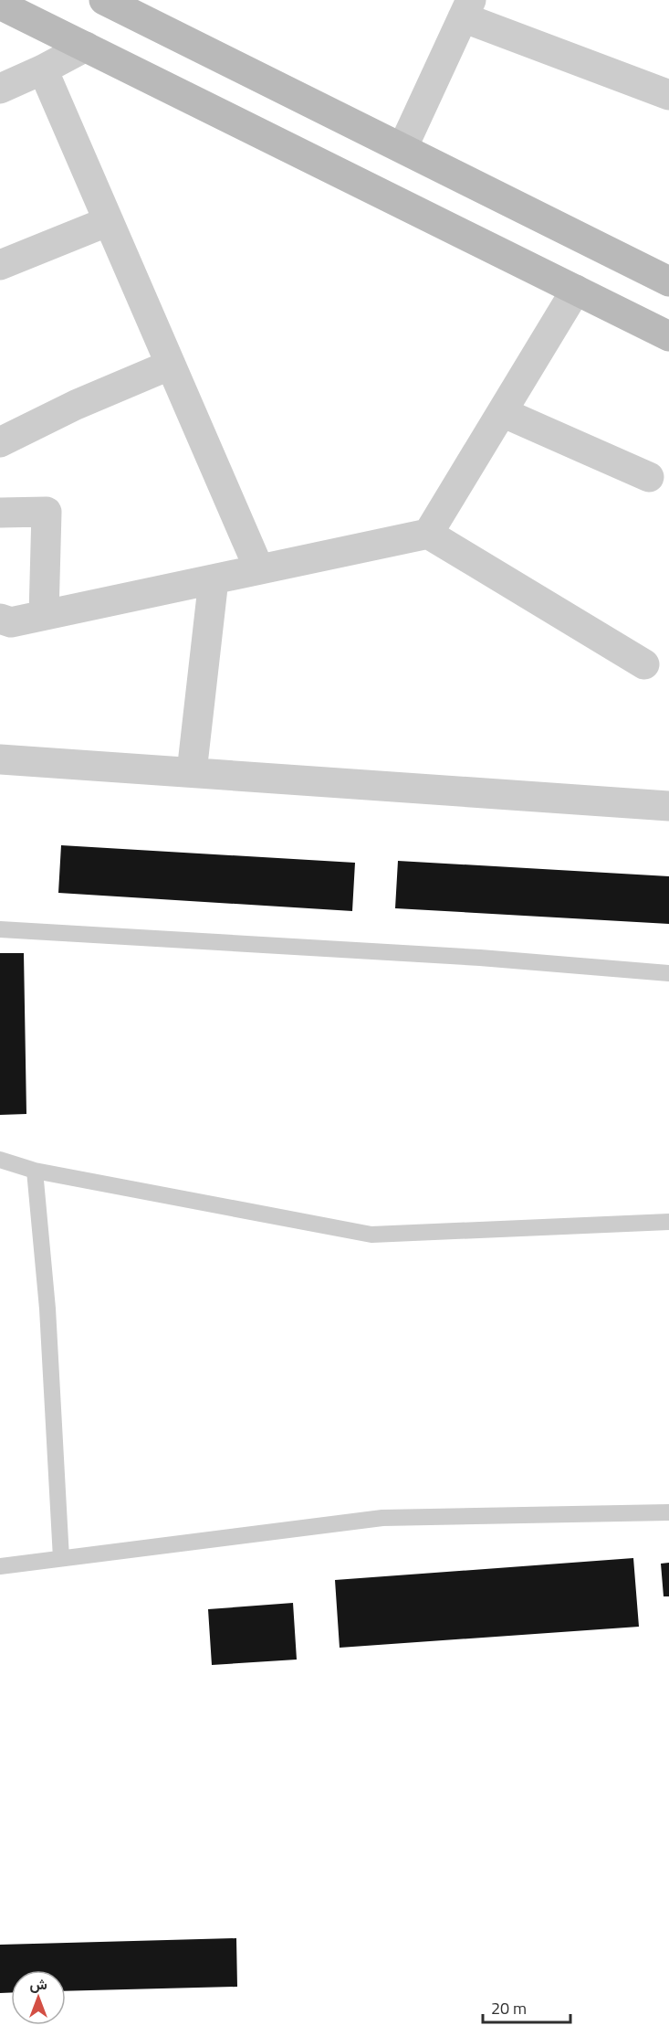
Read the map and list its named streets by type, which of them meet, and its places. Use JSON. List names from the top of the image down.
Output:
{
  "scale_bar": "20 m",
  "north": "top"
}
